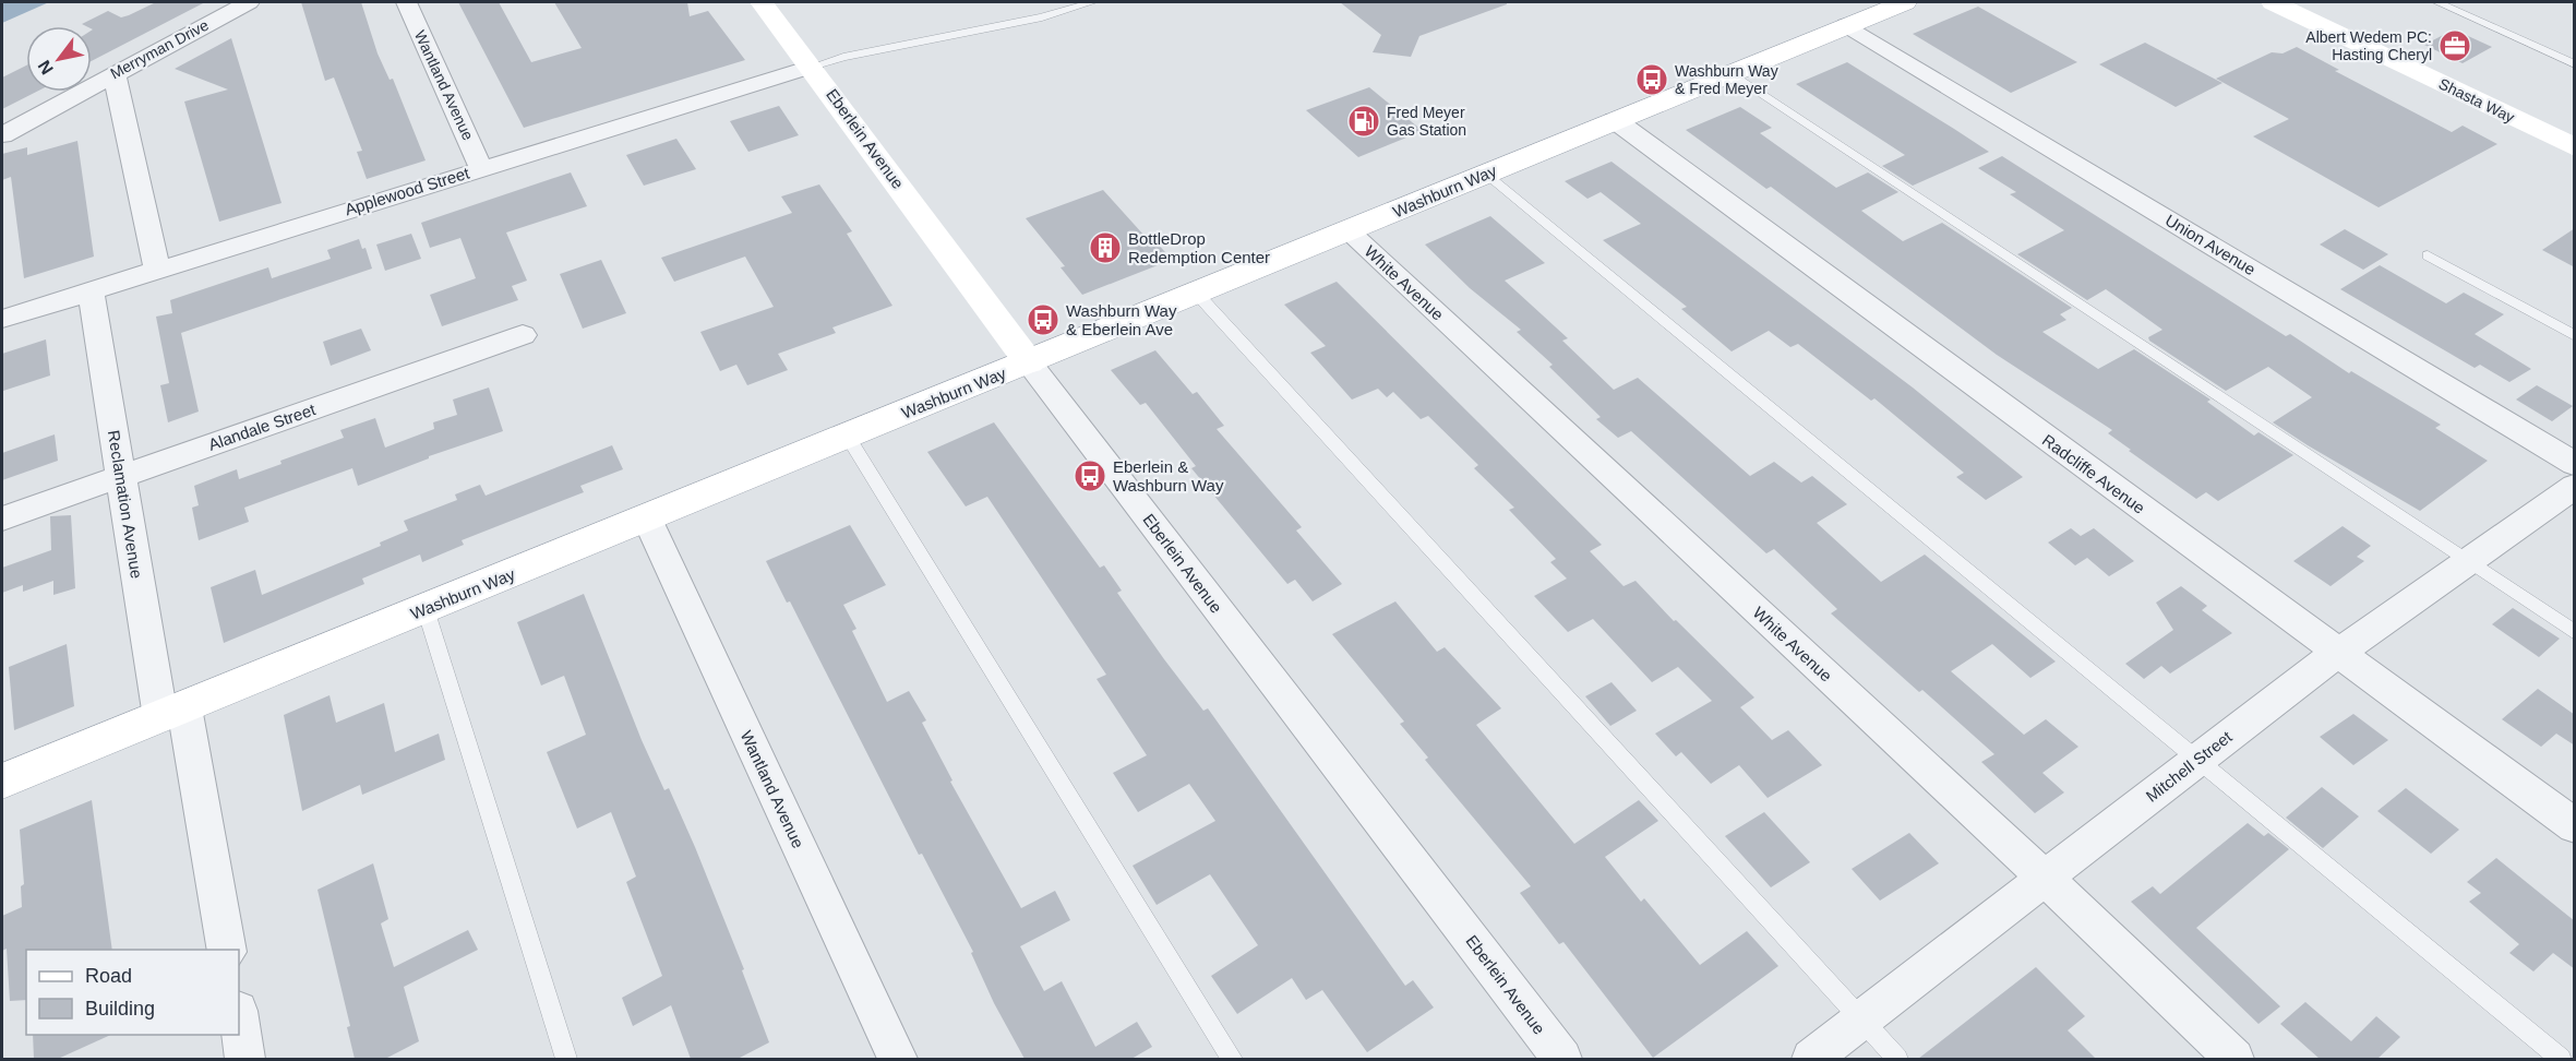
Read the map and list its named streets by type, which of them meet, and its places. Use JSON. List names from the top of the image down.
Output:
{
  "streets": {
    "main road": ["Shasta Way", "Eberlein Avenue", "Washburn Way"],
    "street": [
      "Merryman Drive",
      "Wantland Avenue",
      "Applewood Street",
      "Union Avenue",
      "White Avenue",
      "Alandale Street",
      "Radcliffe Avenue",
      "Reclamation Avenue",
      "Mitchell Street"
    ]
  },
  "crossings": [
    ["Wantland Avenue", "Applewood Street"],
    ["Wantland Avenue", "Washburn Way"],
    ["Eberlein Avenue", "Applewood Street"],
    ["Eberlein Avenue", "Washburn Way"],
    ["Applewood Street", "Reclamation Avenue"],
    ["Washburn Way", "Union Avenue"],
    ["Washburn Way", "White Avenue"],
    ["Washburn Way", "Radcliffe Avenue"],
    ["Washburn Way", "Reclamation Avenue"],
    ["White Avenue", "Mitchell Street"],
    ["Alandale Street", "Reclamation Avenue"],
    ["Radcliffe Avenue", "Mitchell Street"]
  ],
  "places": {
    "office": ["Albert Wedem PC: Hasting Cheryl"],
    "bus stop": ["Washburn Way & Fred Meyer", "Washburn Way & Eberlein Ave", "Eberlein & Washburn Way"],
    "fuel station": ["Fred Meyer Gas Station"],
    "building": ["BottleDrop Redemption Center"]
  },
  "legend": ["Road", "Building"],
  "north": "bottom left"
}
